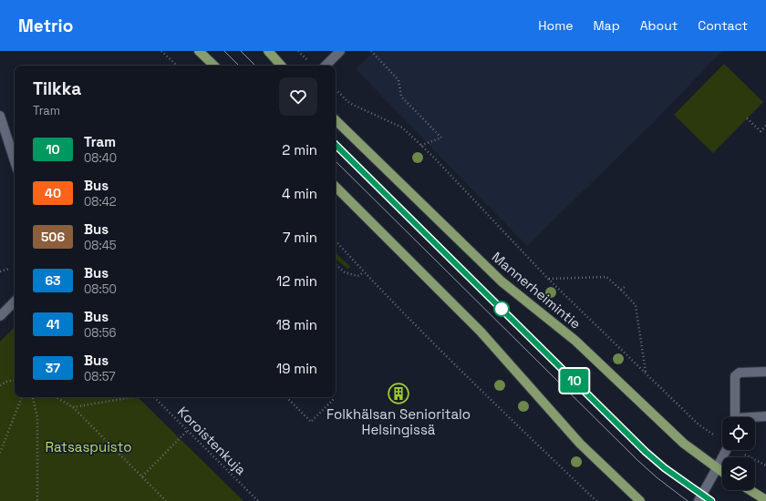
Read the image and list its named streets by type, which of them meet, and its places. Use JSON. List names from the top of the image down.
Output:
{
  "streets": {
    "main road": ["Mannerheimintie"],
    "path": ["Koroistenkuja"]
  },
  "parks": ["Ratsaspuisto"],
  "places": {
    "building": ["Folkhälsan Senioritalo Helsingissä"]
  },
  "lines": ["tram line 10"],
  "page": {
    "header": "Metrio",
    "nav": [
      "Home",
      "Map",
      "About",
      "Contact"
    ],
    "on_map": "10",
    "heading": ["Tilkka", "Tram"],
    "list": [
      {
        "mark": "10",
        "name": "Tram",
        "note": "08:40",
        "value": "2 min"
      },
      {
        "mark": "40",
        "name": "Bus",
        "note": "08:42",
        "value": "4 min"
      },
      {
        "mark": "506",
        "name": "Bus",
        "note": "08:45",
        "value": "7 min"
      },
      {
        "mark": "63",
        "name": "Bus",
        "note": "08:50",
        "value": "12 min"
      },
      {
        "mark": "41",
        "name": "Bus",
        "note": "08:56",
        "value": "18 min"
      },
      {
        "mark": "37",
        "name": "Bus",
        "note": "08:57",
        "value": "19 min"
      }
    ]
  }
}
